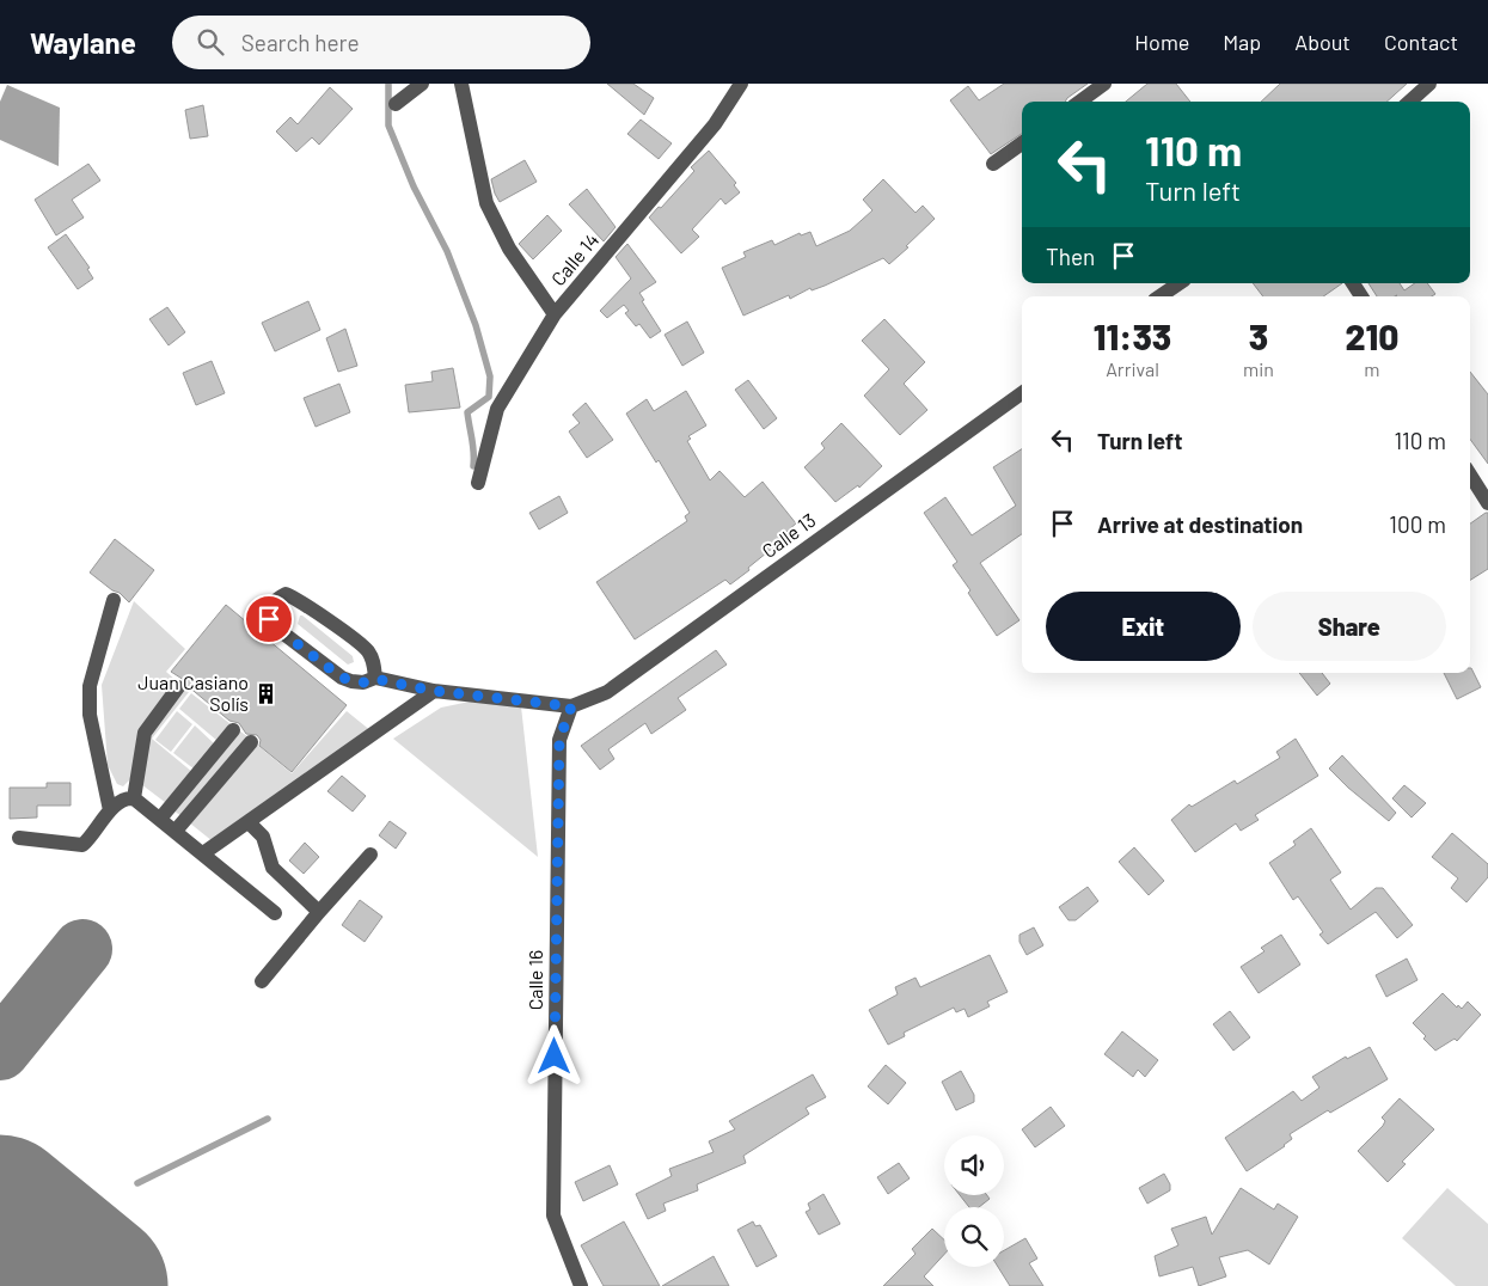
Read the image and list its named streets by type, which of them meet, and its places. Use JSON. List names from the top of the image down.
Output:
{
  "streets": {
    "street": ["Calle 14", "Calle 13", "Calle 16"]
  },
  "crossings": [
    ["Calle 13", "Calle 16"]
  ],
  "places": {
    "building": ["Juan Casiano Solís"]
  },
  "page": {
    "header": "Waylane",
    "search": "Search here",
    "nav": [
      "Home",
      "Map",
      "About",
      "Contact"
    ],
    "turn": ["110 m", "Turn left"],
    "then": "Then",
    "eta": [
      "11:33",
      "Arrival",
      "3",
      "min",
      "210",
      "m"
    ],
    "list": [
      {
        "name": "Turn left",
        "value": "110 m"
      },
      {
        "name": "Arrive at destination",
        "value": "100 m"
      }
    ],
    "buttons": ["Exit", "Share"]
  }
}
